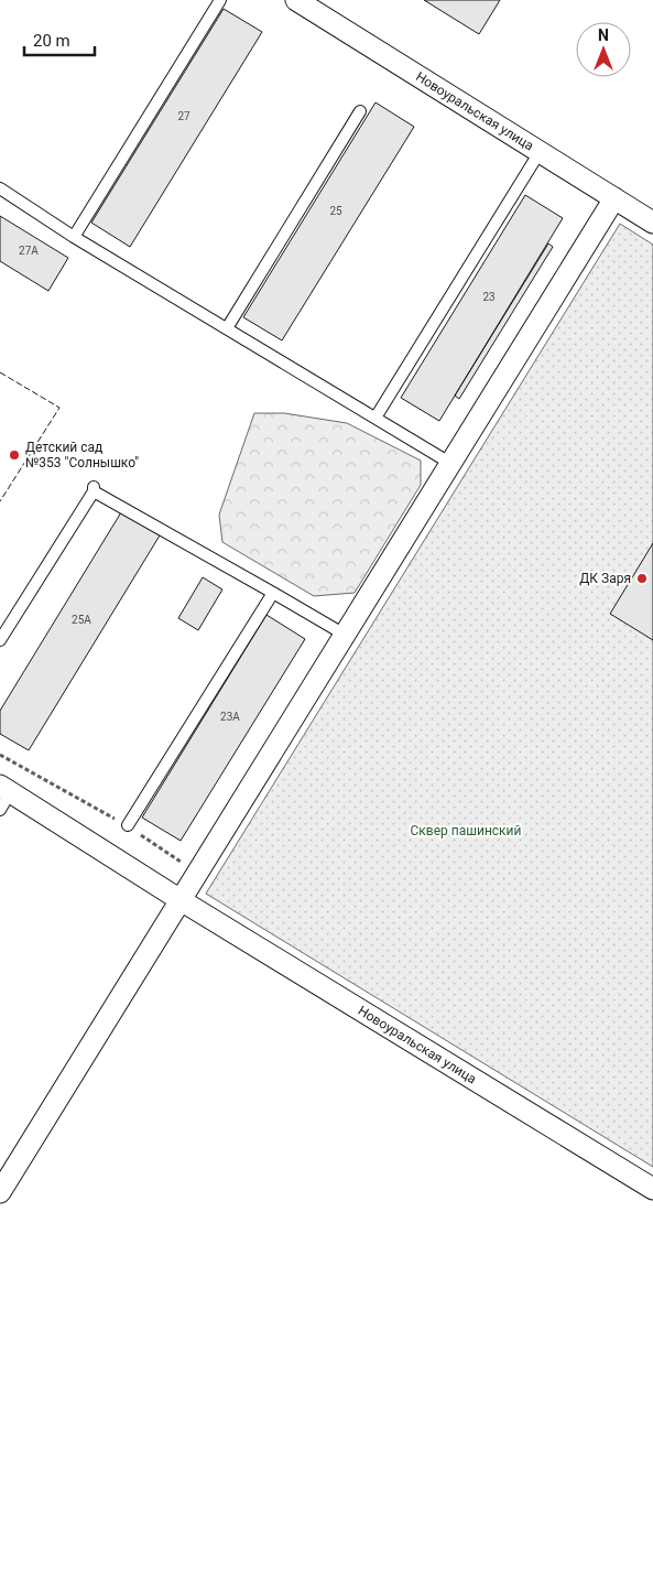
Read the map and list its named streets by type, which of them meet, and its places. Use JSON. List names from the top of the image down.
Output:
{
  "streets": {
    "street": ["Новоуральская улица"]
  },
  "parks": ["Сквер пашинский"],
  "places": ["Детский сад №353 \"Солнышко\"", "ДК Заря"],
  "house_numbers": [
    "27",
    "25",
    "27А",
    "23",
    "25А",
    "23А"
  ],
  "scale_bar": "20 m",
  "north": "top"
}
